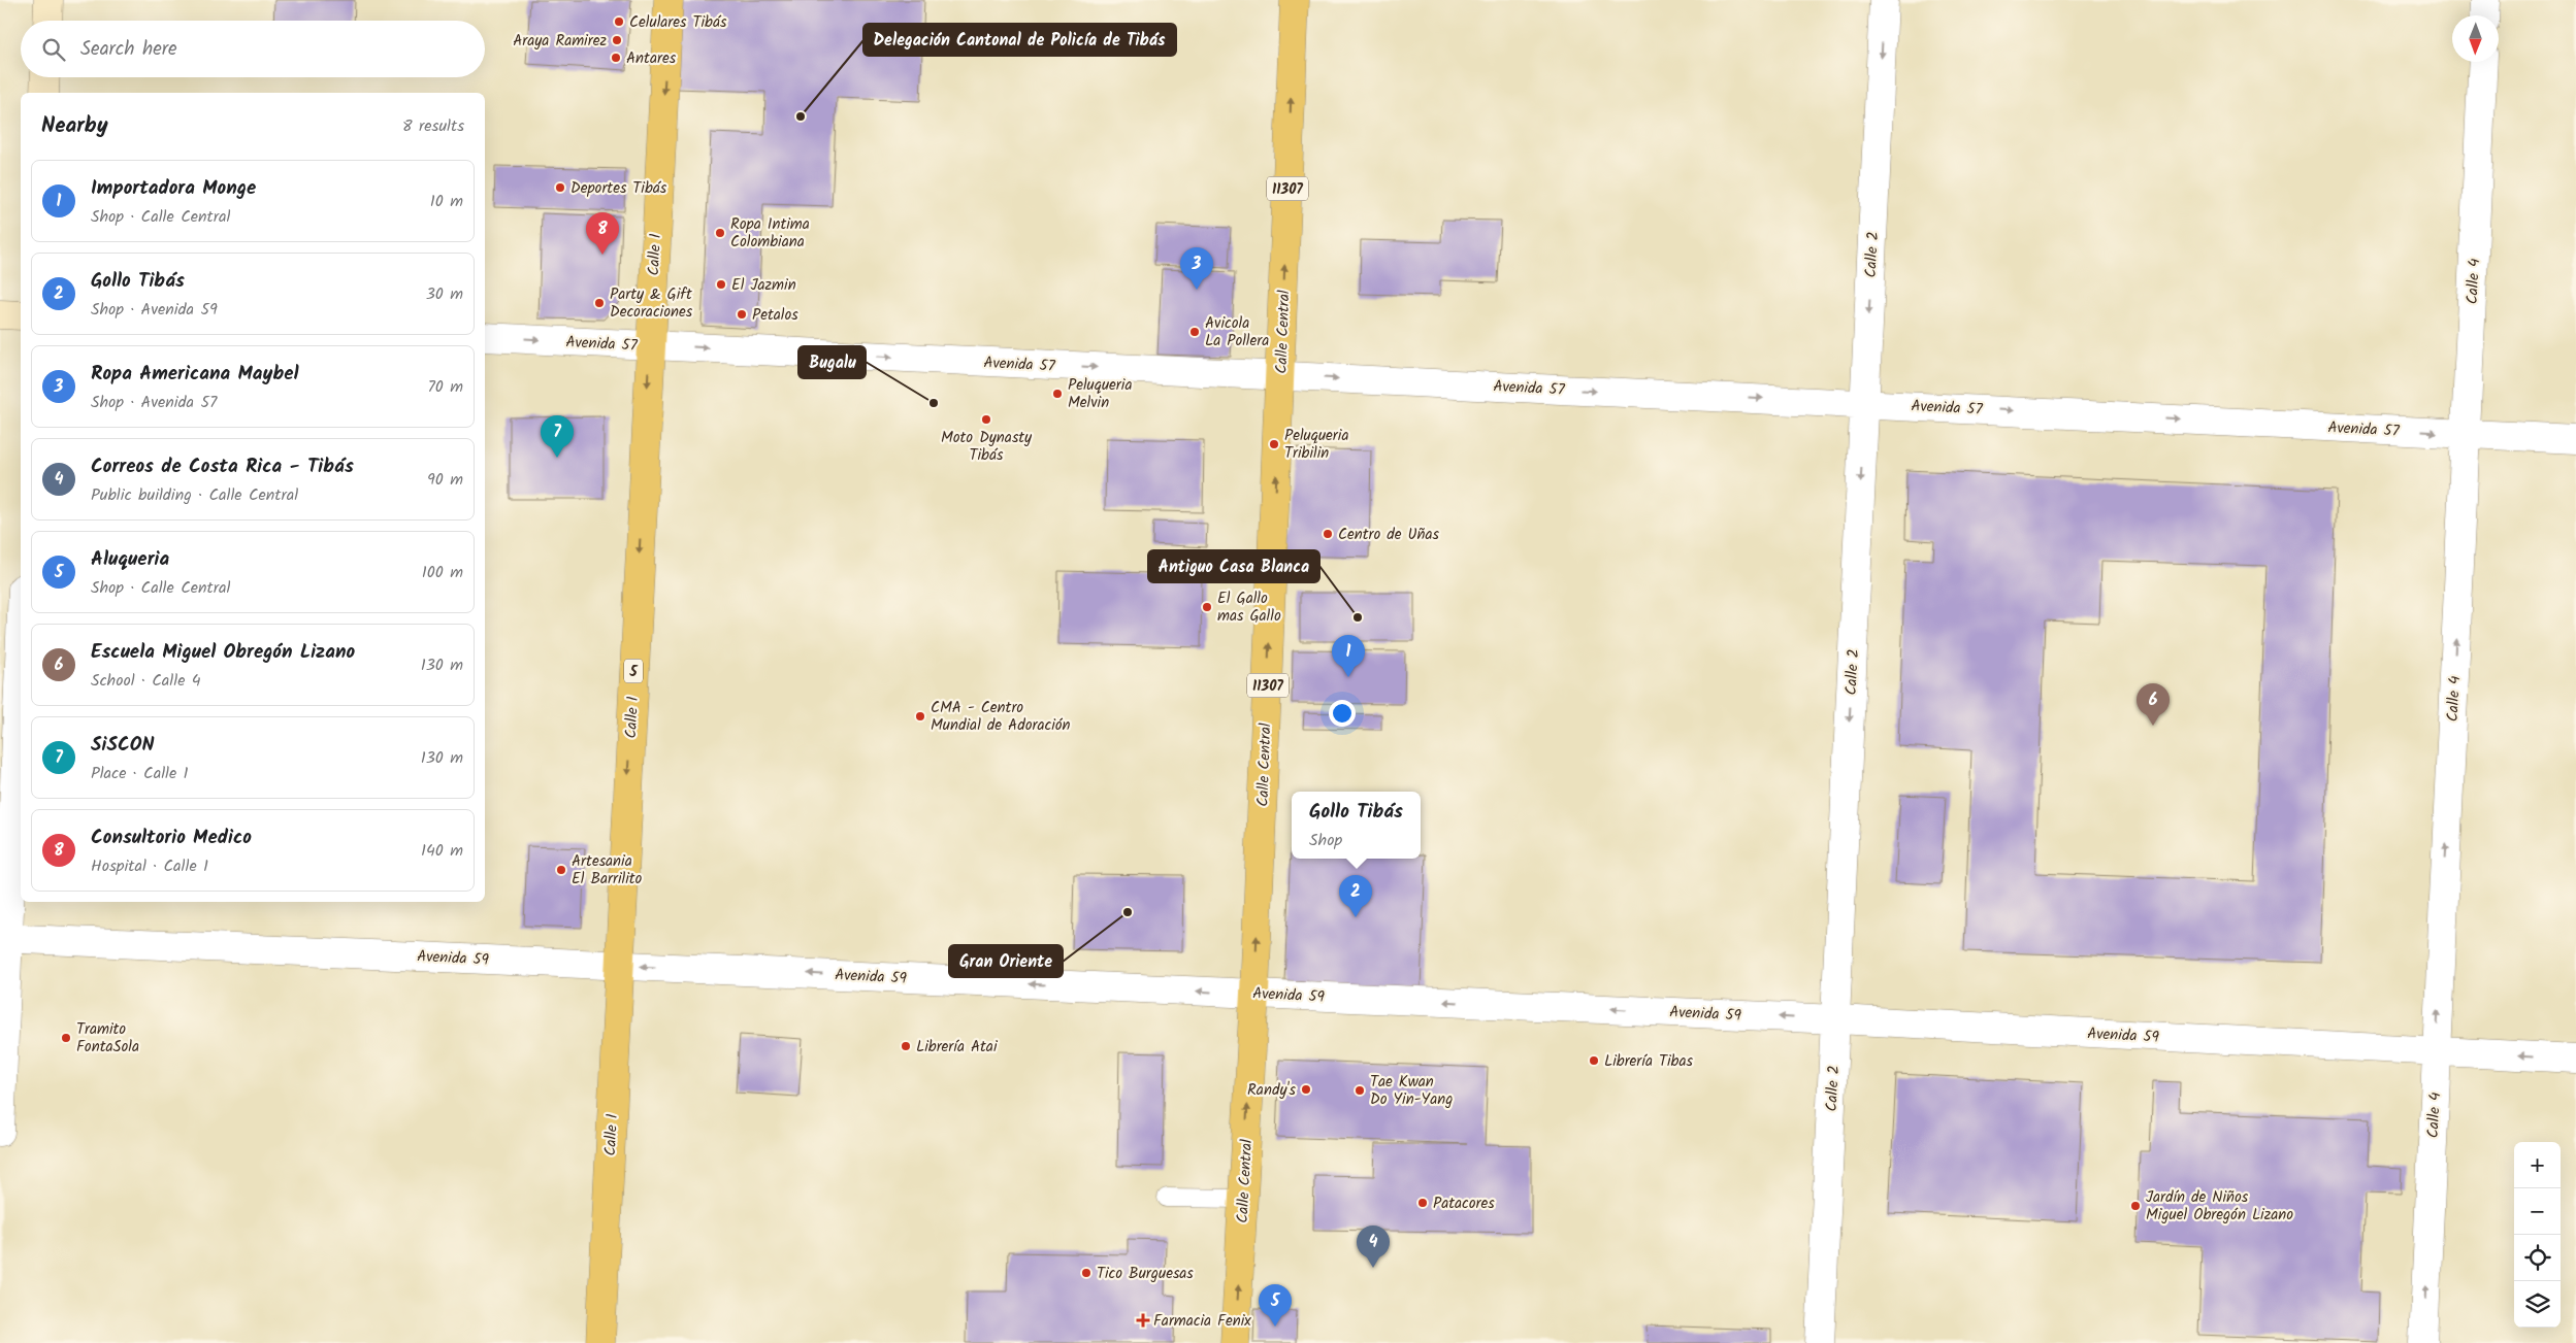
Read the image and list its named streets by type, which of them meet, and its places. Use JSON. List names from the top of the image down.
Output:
{
  "streets": {
    "main road": [
      "11307",
      "Calle 1",
      "Calle Central",
      "5"
    ],
    "street": [
      "Calle 2",
      "Calle 4",
      "Avenida 57",
      "Avenida 59"
    ]
  },
  "crossings": [
    ["Calle 1", "Avenida 57"],
    ["Calle 1", "Avenida 59"],
    ["Calle 2", "Avenida 57"],
    ["Calle 2", "Avenida 59"],
    ["Calle 4", "Avenida 57"],
    ["Calle 4", "Avenida 59"],
    ["Calle Central", "Avenida 57"],
    ["Calle Central", "Avenida 59"]
  ],
  "one_way": [
    "Calle 1",
    "Calle 2",
    "Calle 4",
    "Calle Central",
    "Avenida 57",
    "Avenida 59"
  ],
  "places": {
    "other": [
      "Celulares Tibás",
      "Araya Ramirez",
      "Antares",
      "Delegación Cantonal de Policía de Tibás",
      "Deportes Tibás",
      "Ropa Intima Colombiana",
      "El Jazmin",
      "Party & Gift Decoraciones",
      "Petalos",
      "Avicola La Pollera",
      "Peluqueria Melvin",
      "Bugalu",
      "Moto Dynasty Tibás",
      "Peluqueria Tribilin",
      "Centro de Uñas",
      "El Gallo mas Gallo",
      "Antiguo Casa Blanca",
      "CMA - Centro Mundial de Adoración",
      "Artesania El Barrilito",
      "Gran Oriente",
      "Tramito FontaSola",
      "Librería Atai",
      "Librería Tibas",
      "Randy's",
      "Tae Kwan Do Yin-Yang",
      "Patacores",
      "Jardín de Niños Miguel Obregón Lizano",
      "Tico Burguesas"
    ],
    "health": ["Farmacia Fenix"]
  },
  "north": "bottom",
  "page": {
    "search": "Search here",
    "heading": ["Nearby", "8 results"],
    "list": [
      {
        "mark": "1",
        "name": "Importadora Monge",
        "note": "Shop · Calle Central",
        "value": "10 m"
      },
      {
        "mark": "2",
        "name": "Gollo Tibás",
        "note": "Shop · Avenida 59",
        "value": "30 m"
      },
      {
        "mark": "3",
        "name": "Ropa Americana Maybel",
        "note": "Shop · Avenida 57",
        "value": "70 m"
      },
      {
        "mark": "4",
        "name": "Correos de Costa Rica - Tibás",
        "note": "Public building · Calle Central",
        "value": "90 m"
      },
      {
        "mark": "5",
        "name": "Aluqueria",
        "note": "Shop · Calle Central",
        "value": "100 m"
      },
      {
        "mark": "6",
        "name": "Escuela Miguel Obregón Lizano",
        "note": "School · Calle 4",
        "value": "130 m"
      },
      {
        "mark": "7",
        "name": "SiSCON",
        "note": "Place · Calle 1",
        "value": "130 m"
      },
      {
        "mark": "8",
        "name": "Consultorio Medico",
        "note": "Hospital · Calle 1",
        "value": "140 m"
      }
    ],
    "pins": [
      "8",
      "3",
      "7",
      "1",
      "6",
      "2",
      "4",
      "5"
    ],
    "popup": ["Gollo Tibás", "Shop"],
    "map_buttons": ["+", "−"]
  }
}
